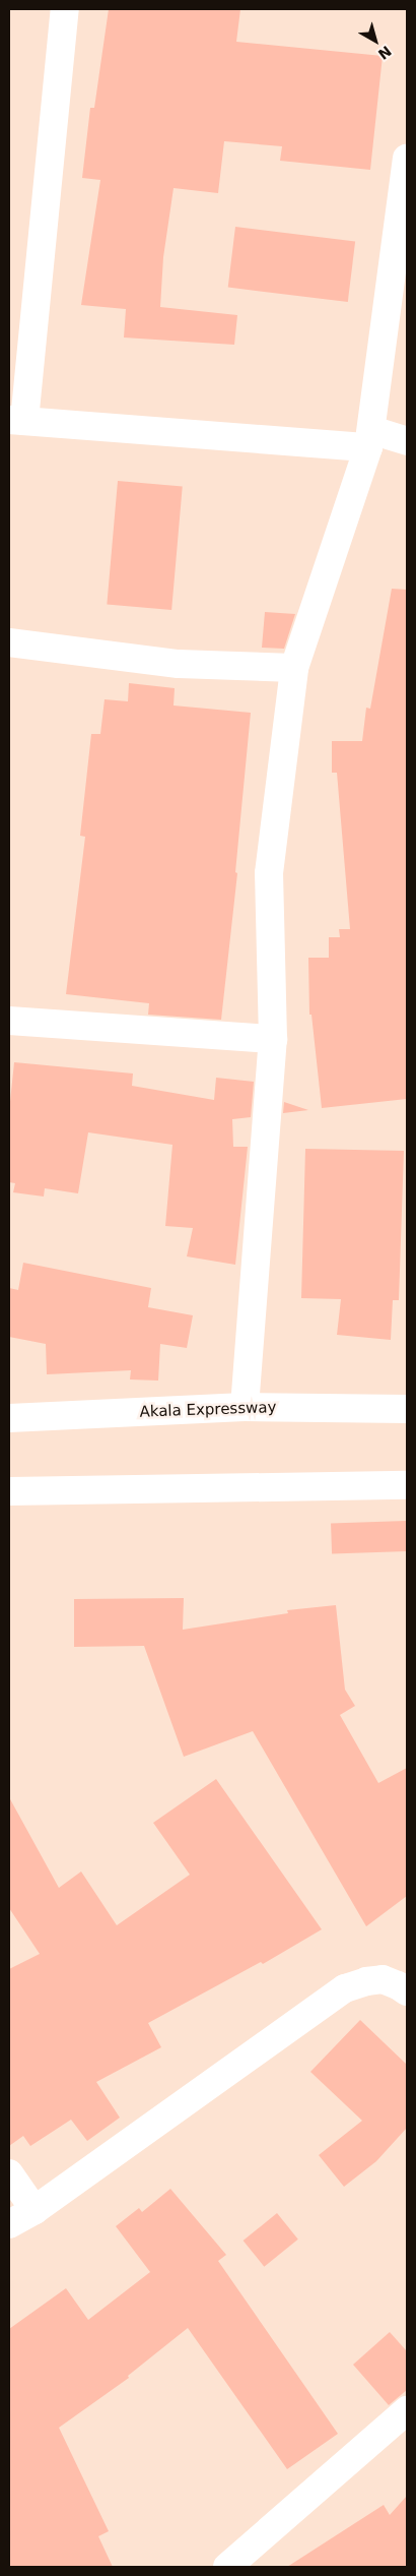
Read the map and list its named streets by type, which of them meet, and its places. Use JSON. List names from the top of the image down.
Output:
{
  "streets": {
    "street": ["Akala Expressway"]
  },
  "north": "bottom right"
}
